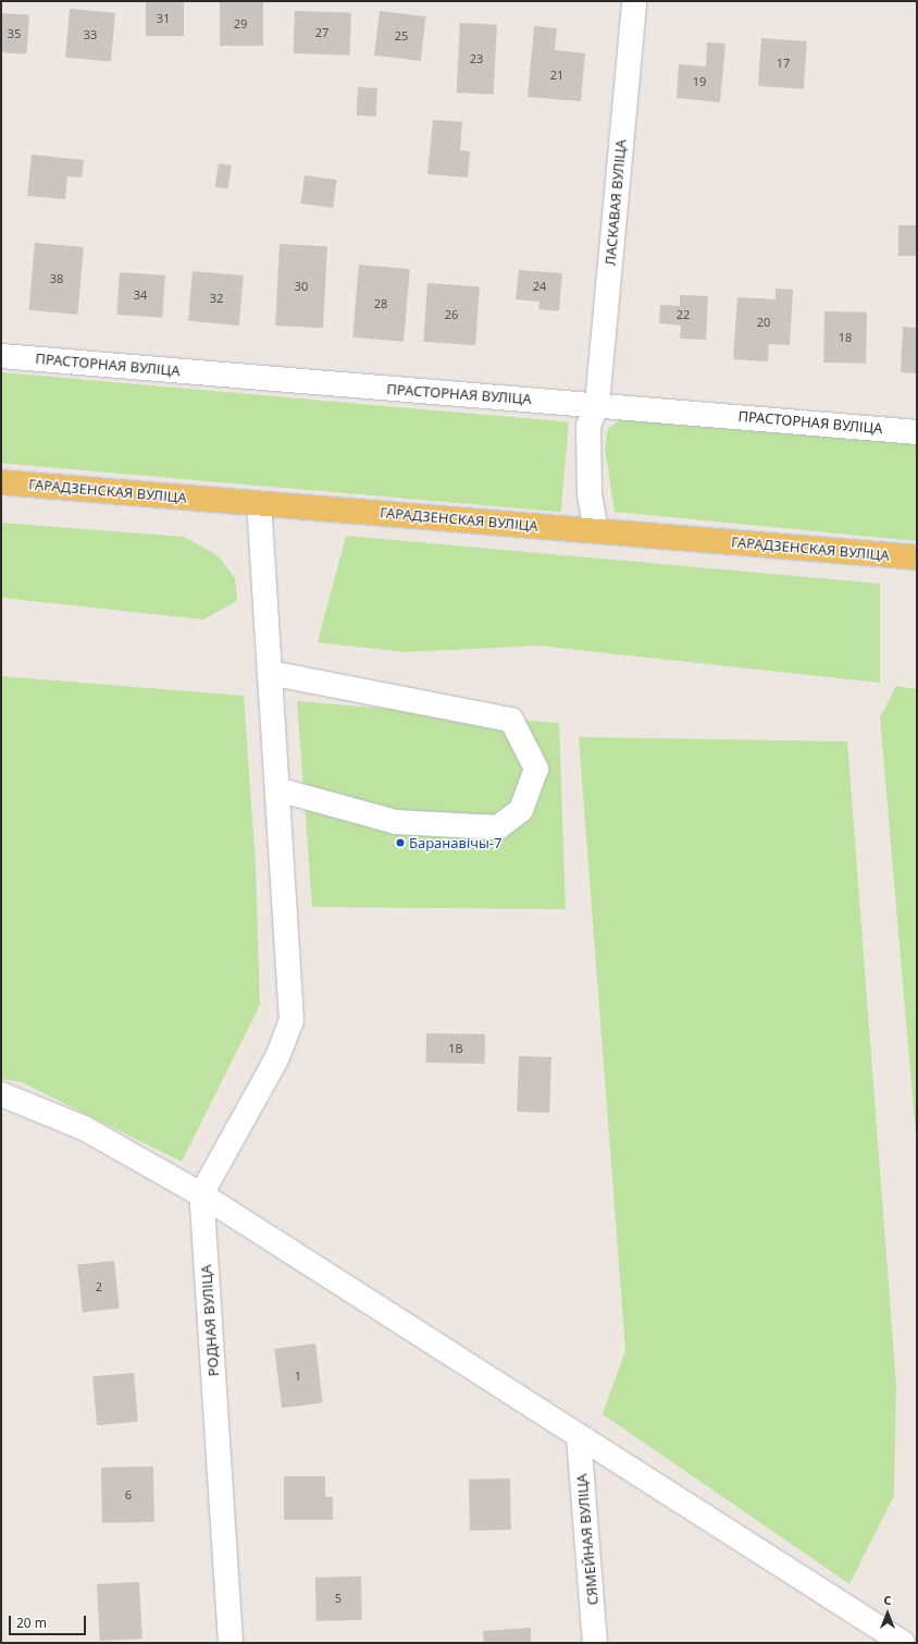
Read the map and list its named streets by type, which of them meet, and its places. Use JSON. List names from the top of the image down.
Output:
{
  "streets": {
    "main road": ["ГАРАДЗЕНСКАЯ ВУЛІЦА"],
    "street": [
      "ЛАСКАВАЯ ВУЛІЦА",
      "ПРАСТОРНАЯ ВУЛІЦА",
      "РОДНАЯ ВУЛІЦА",
      "СЯМЕЙНАЯ ВУЛІЦА"
    ]
  },
  "crossings": [
    ["ЛАСКАВАЯ ВУЛІЦА", "ПРАСТОРНАЯ ВУЛІЦА"],
    ["ЛАСКАВАЯ ВУЛІЦА", "ГАРАДЗЕНСКАЯ ВУЛІЦА"]
  ],
  "places": ["Баранавічы-7"],
  "house_numbers": [
    "31",
    "29",
    "27",
    "35",
    "33",
    "25",
    "23",
    "17",
    "21",
    "19",
    "38",
    "30",
    "24",
    "34",
    "32",
    "28",
    "26",
    "22",
    "20",
    "18",
    "1В",
    "2",
    "1",
    "6",
    "5"
  ],
  "scale_bar": "20 m",
  "north": "top"
}
